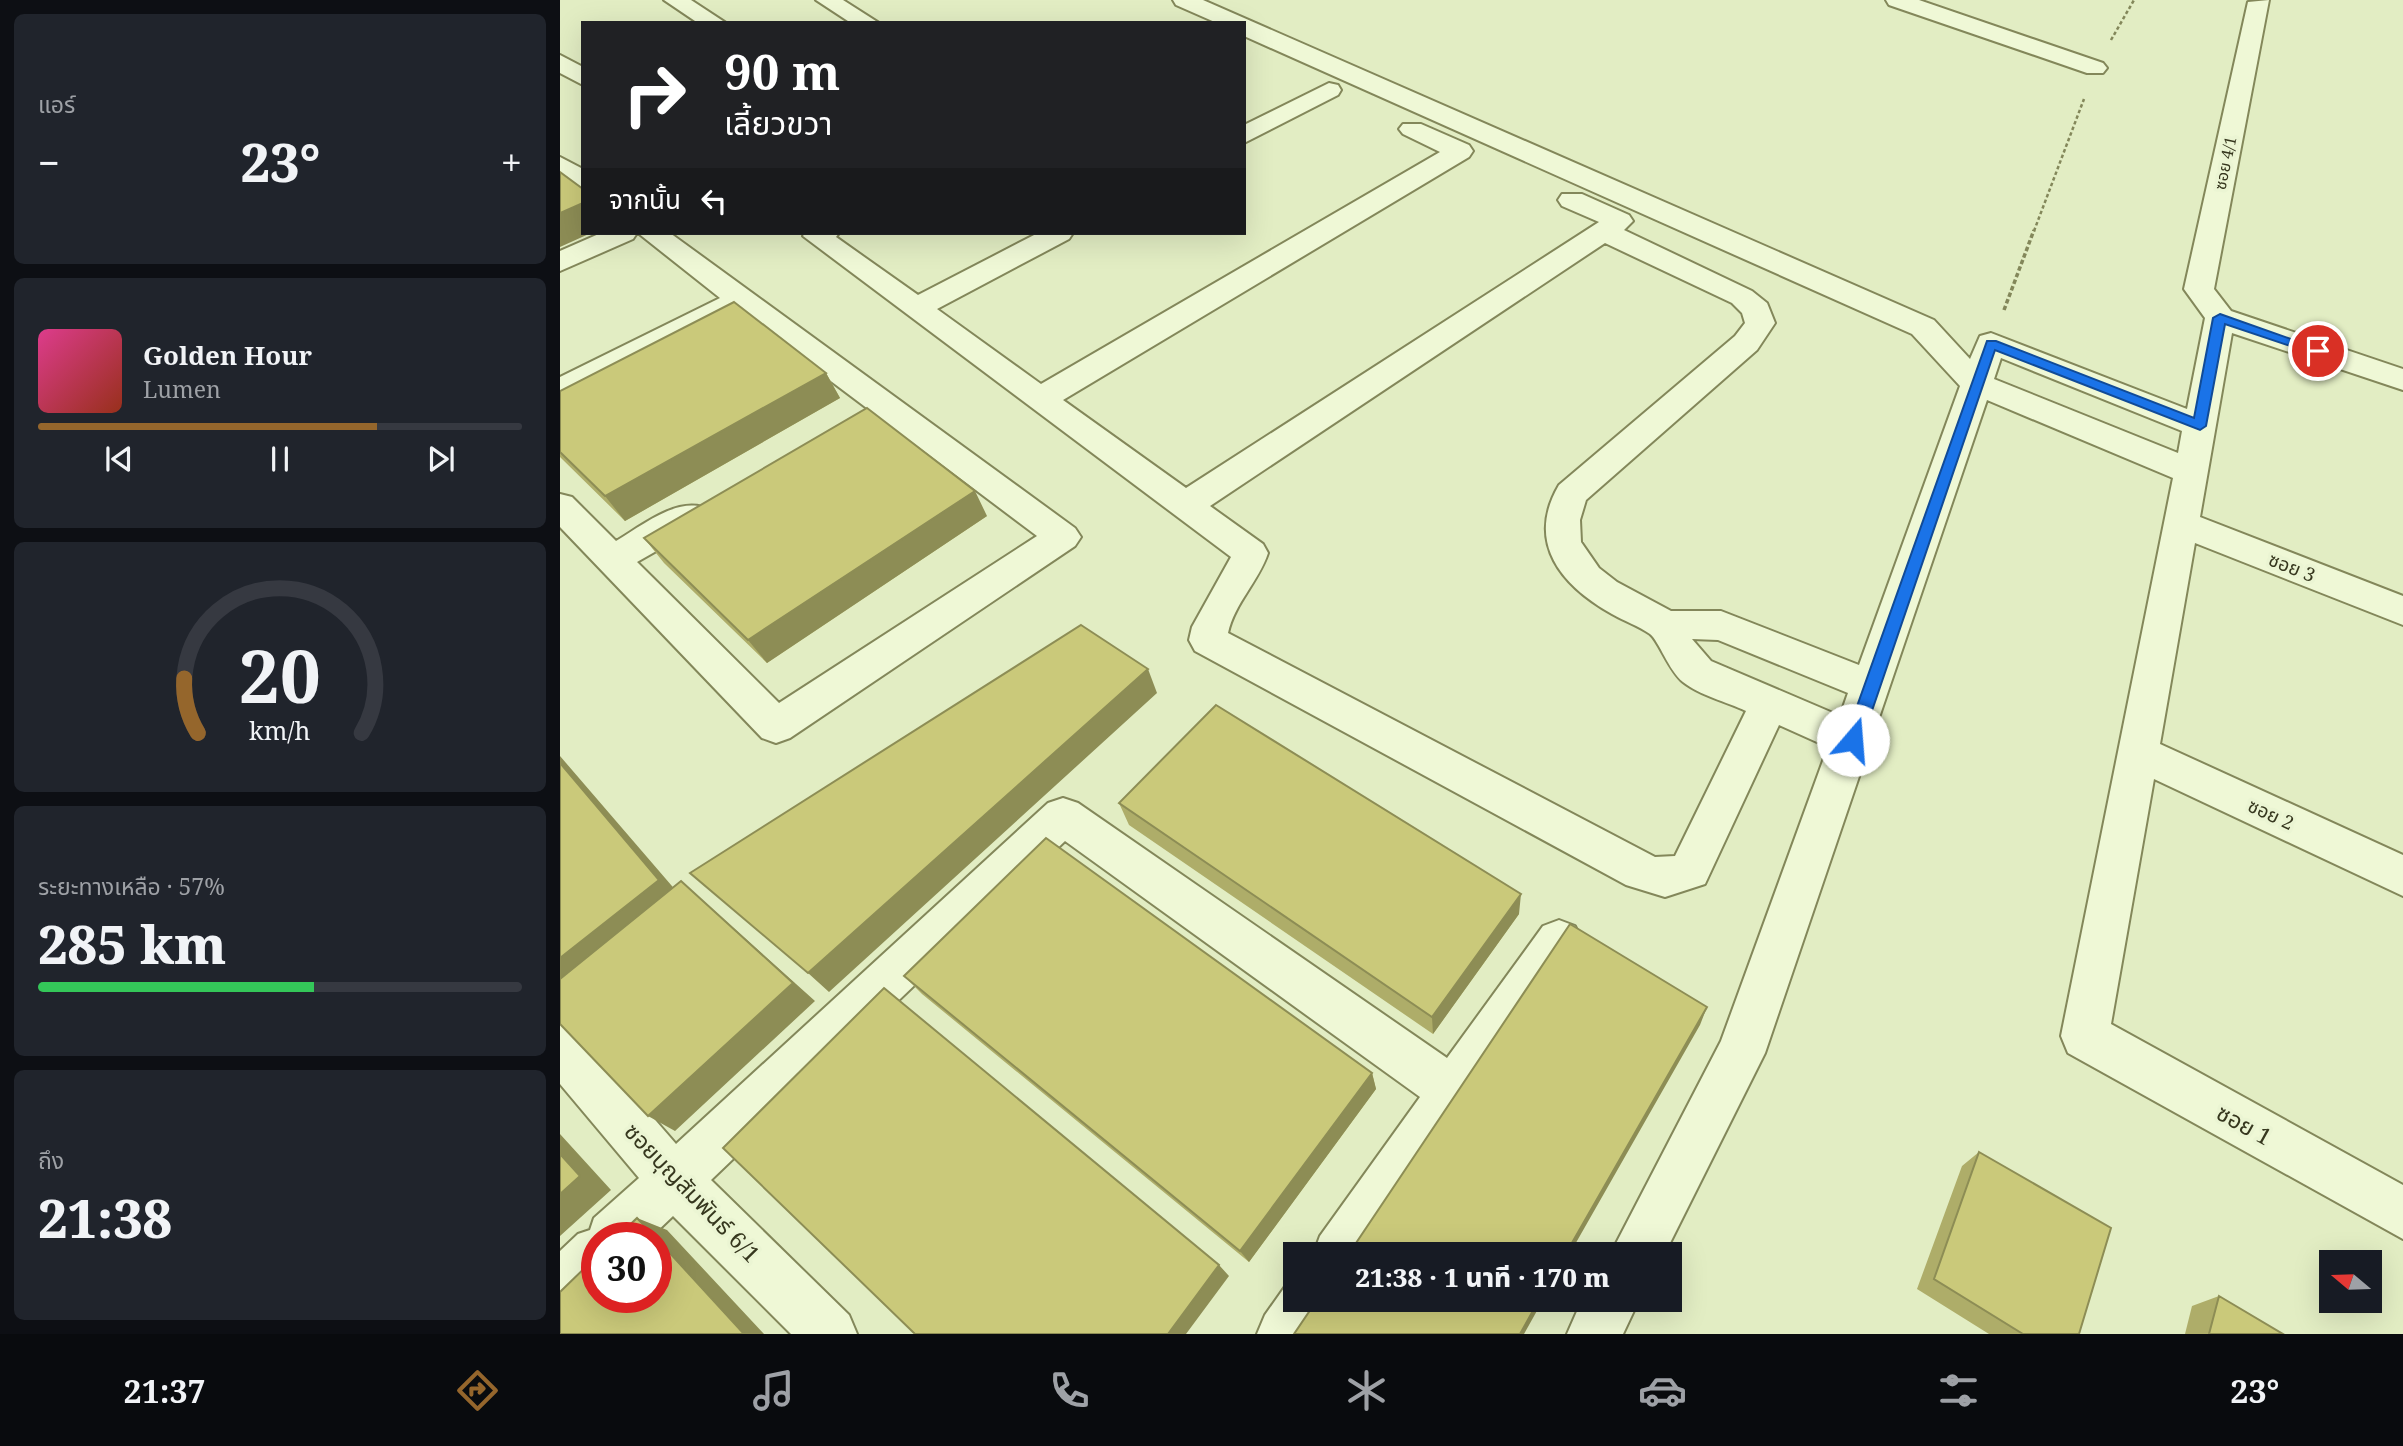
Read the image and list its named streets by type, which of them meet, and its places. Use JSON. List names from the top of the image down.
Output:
{
  "streets": {
    "street": [
      "ซอย 4/1",
      "ซอย 3",
      "ซอย 2",
      "ซอย 1",
      "ซอยบุญสัมพันธ์ 6/1"
    ]
  },
  "crossings": [
    ["ซอย 2", "ซอย 1"]
  ],
  "north": "left",
  "page": {
    "tile": [
      "แอร์",
      ["ระยะทางเหลือ · 57%", "285 km"],
      ["ถึง", "21:38"]
    ],
    "turn": ["90 m", "เลี้ยวขวา"],
    "heat": ["−", "23°", "+"],
    "then": "จากนั้น",
    "song": ["Golden Hour", "Lumen"],
    "limit": "30",
    "trip": "21:38 · 1 นาที · 170 m",
    "tabs": ["21:37", "23°"],
    "gauge": ["20", "km/h"]
  }
}
